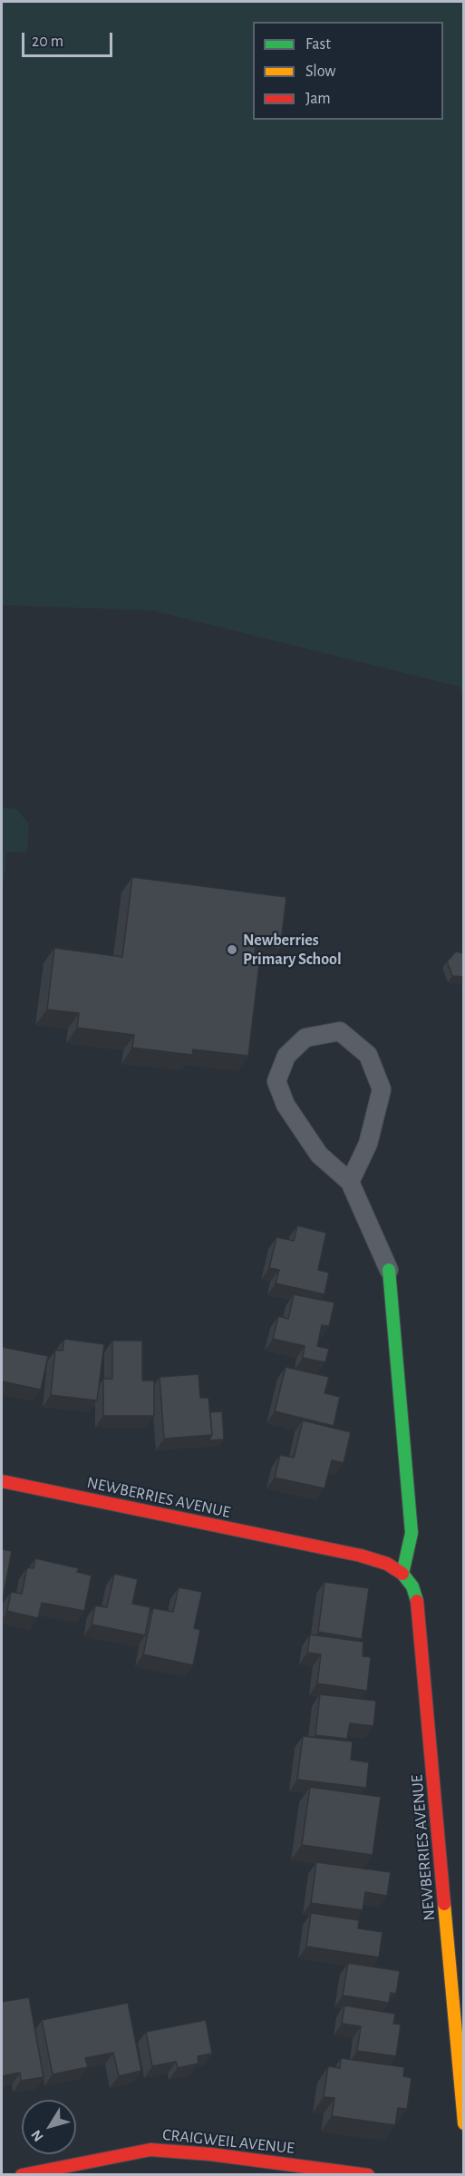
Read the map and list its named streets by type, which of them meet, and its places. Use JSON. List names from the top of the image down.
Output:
{
  "streets": {
    "street": ["NEWBERRIES AVENUE", "CRAIGWEIL AVENUE"]
  },
  "places": ["Newberries Primary School"],
  "legend": ["Fast", "Slow", "Jam"],
  "scale_bar": "20 m",
  "north": "bottom left"
}
